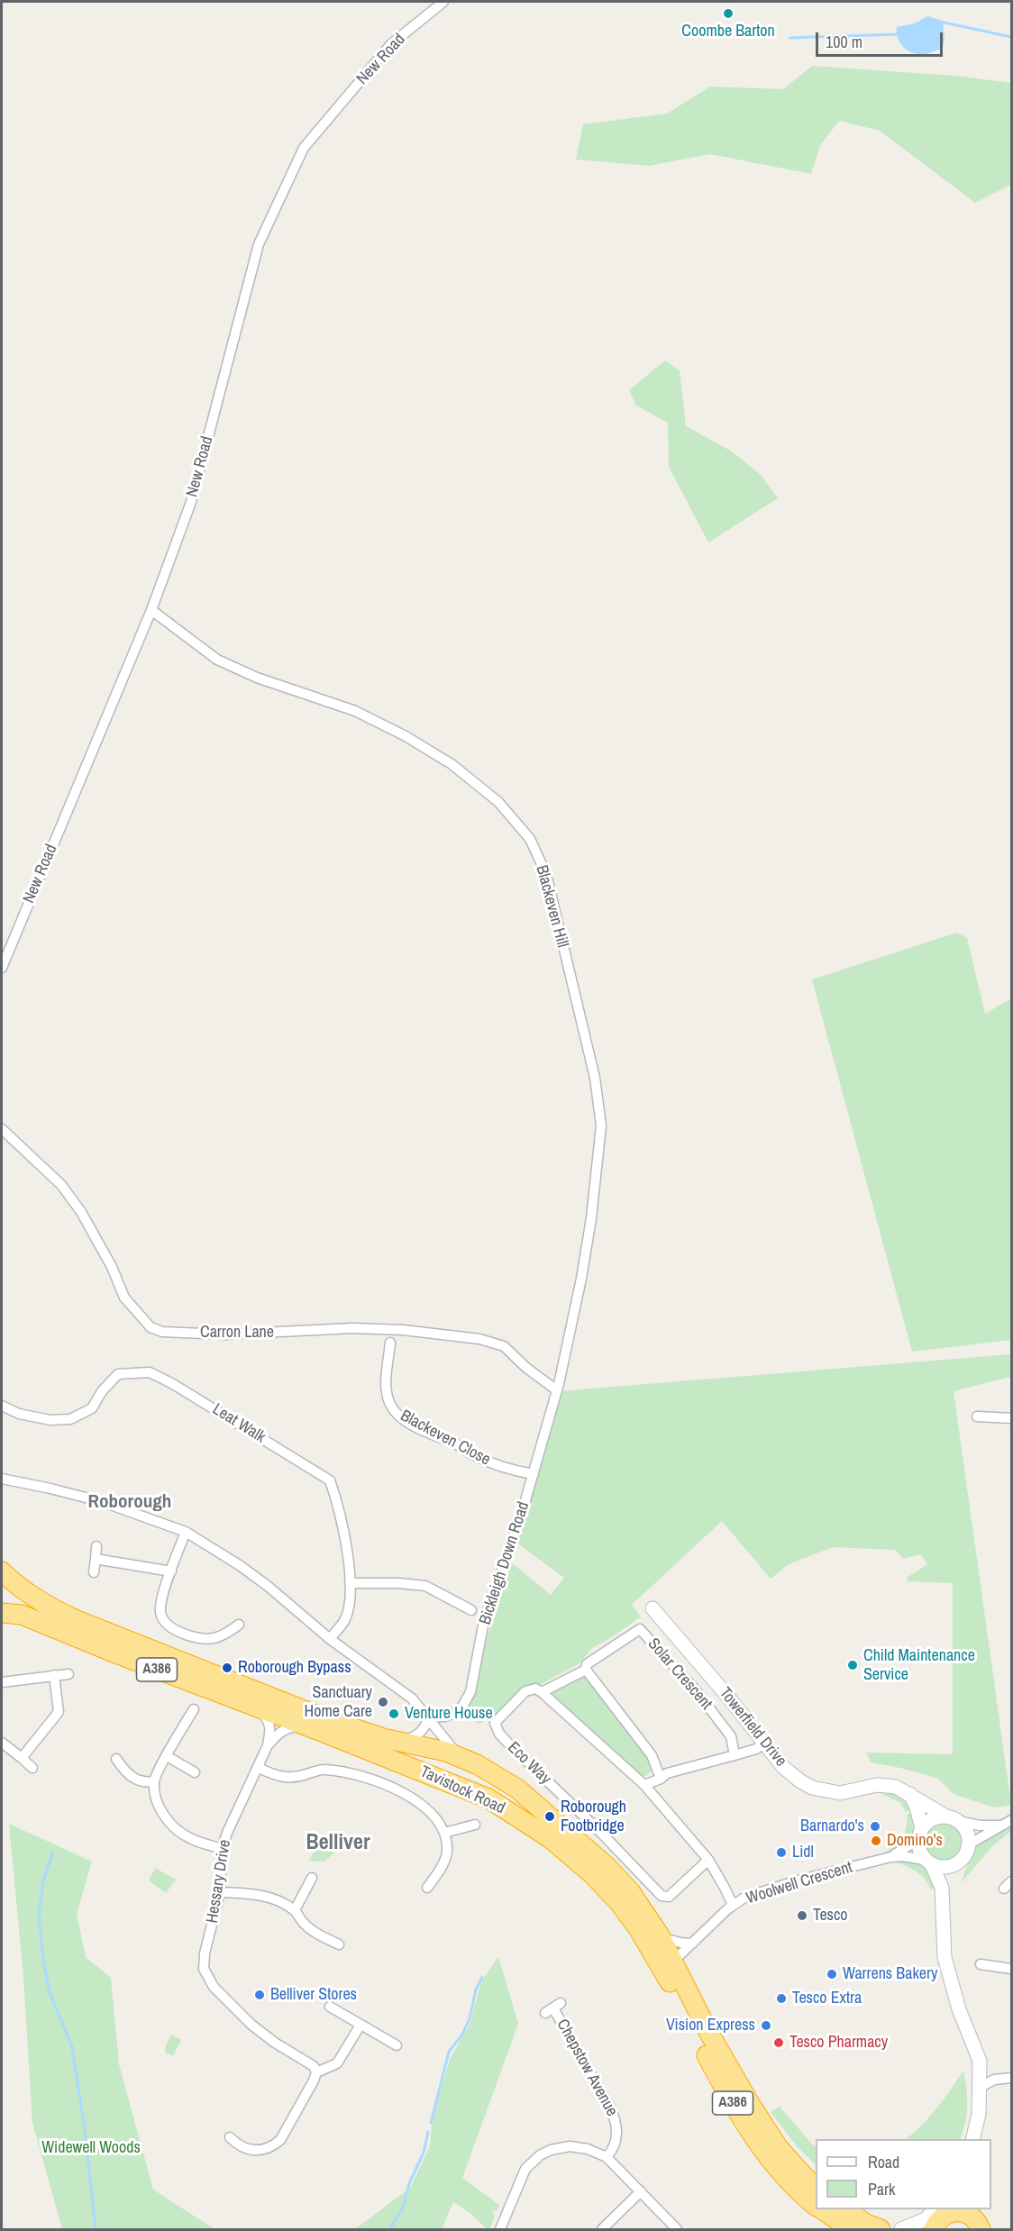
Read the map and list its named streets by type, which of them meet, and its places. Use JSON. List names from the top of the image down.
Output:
{
  "streets": {
    "highway": ["A386", "Tavistock Road"],
    "street": [
      "New Road",
      "Blackeven Hill",
      "Carron Lane",
      "Leat Walk",
      "Blackeven Close",
      "Bickleigh Down Road",
      "Solar Crescent",
      "Towerfield Drive",
      "Eco Way",
      "Hessary Drive",
      "Woolwell Crescent",
      "Chepstow Avenue"
    ]
  },
  "crossings": [
    ["New Road", "Blackeven Hill"],
    ["Blackeven Hill", "Carron Lane"],
    ["Blackeven Hill", "Bickleigh Down Road"],
    ["Carron Lane", "Bickleigh Down Road"],
    ["Leat Walk", "Tavistock Road"],
    ["Blackeven Close", "Bickleigh Down Road"],
    ["Bickleigh Down Road", "Tavistock Road"],
    ["Towerfield Drive", "Woolwell Crescent"],
    ["Tavistock Road", "Hessary Drive"],
    ["Tavistock Road", "Woolwell Crescent"]
  ],
  "districts": ["Roborough", "Belliver"],
  "parks": ["Widewell Woods"],
  "places": [
    "Coombe Barton",
    "Child Maintenance Service",
    "Roborough Bypass",
    "Sanctuary Home Care",
    "Venture House",
    "Roborough Footbridge",
    "Barnardo's",
    "Domino's",
    "Lidl",
    "Tesco",
    "Warrens Bakery",
    "Belliver Stores",
    "Tesco Extra",
    "Vision Express",
    "Tesco Pharmacy"
  ],
  "legend": ["Road", "Park"],
  "scale_bar": "100 m"
}
